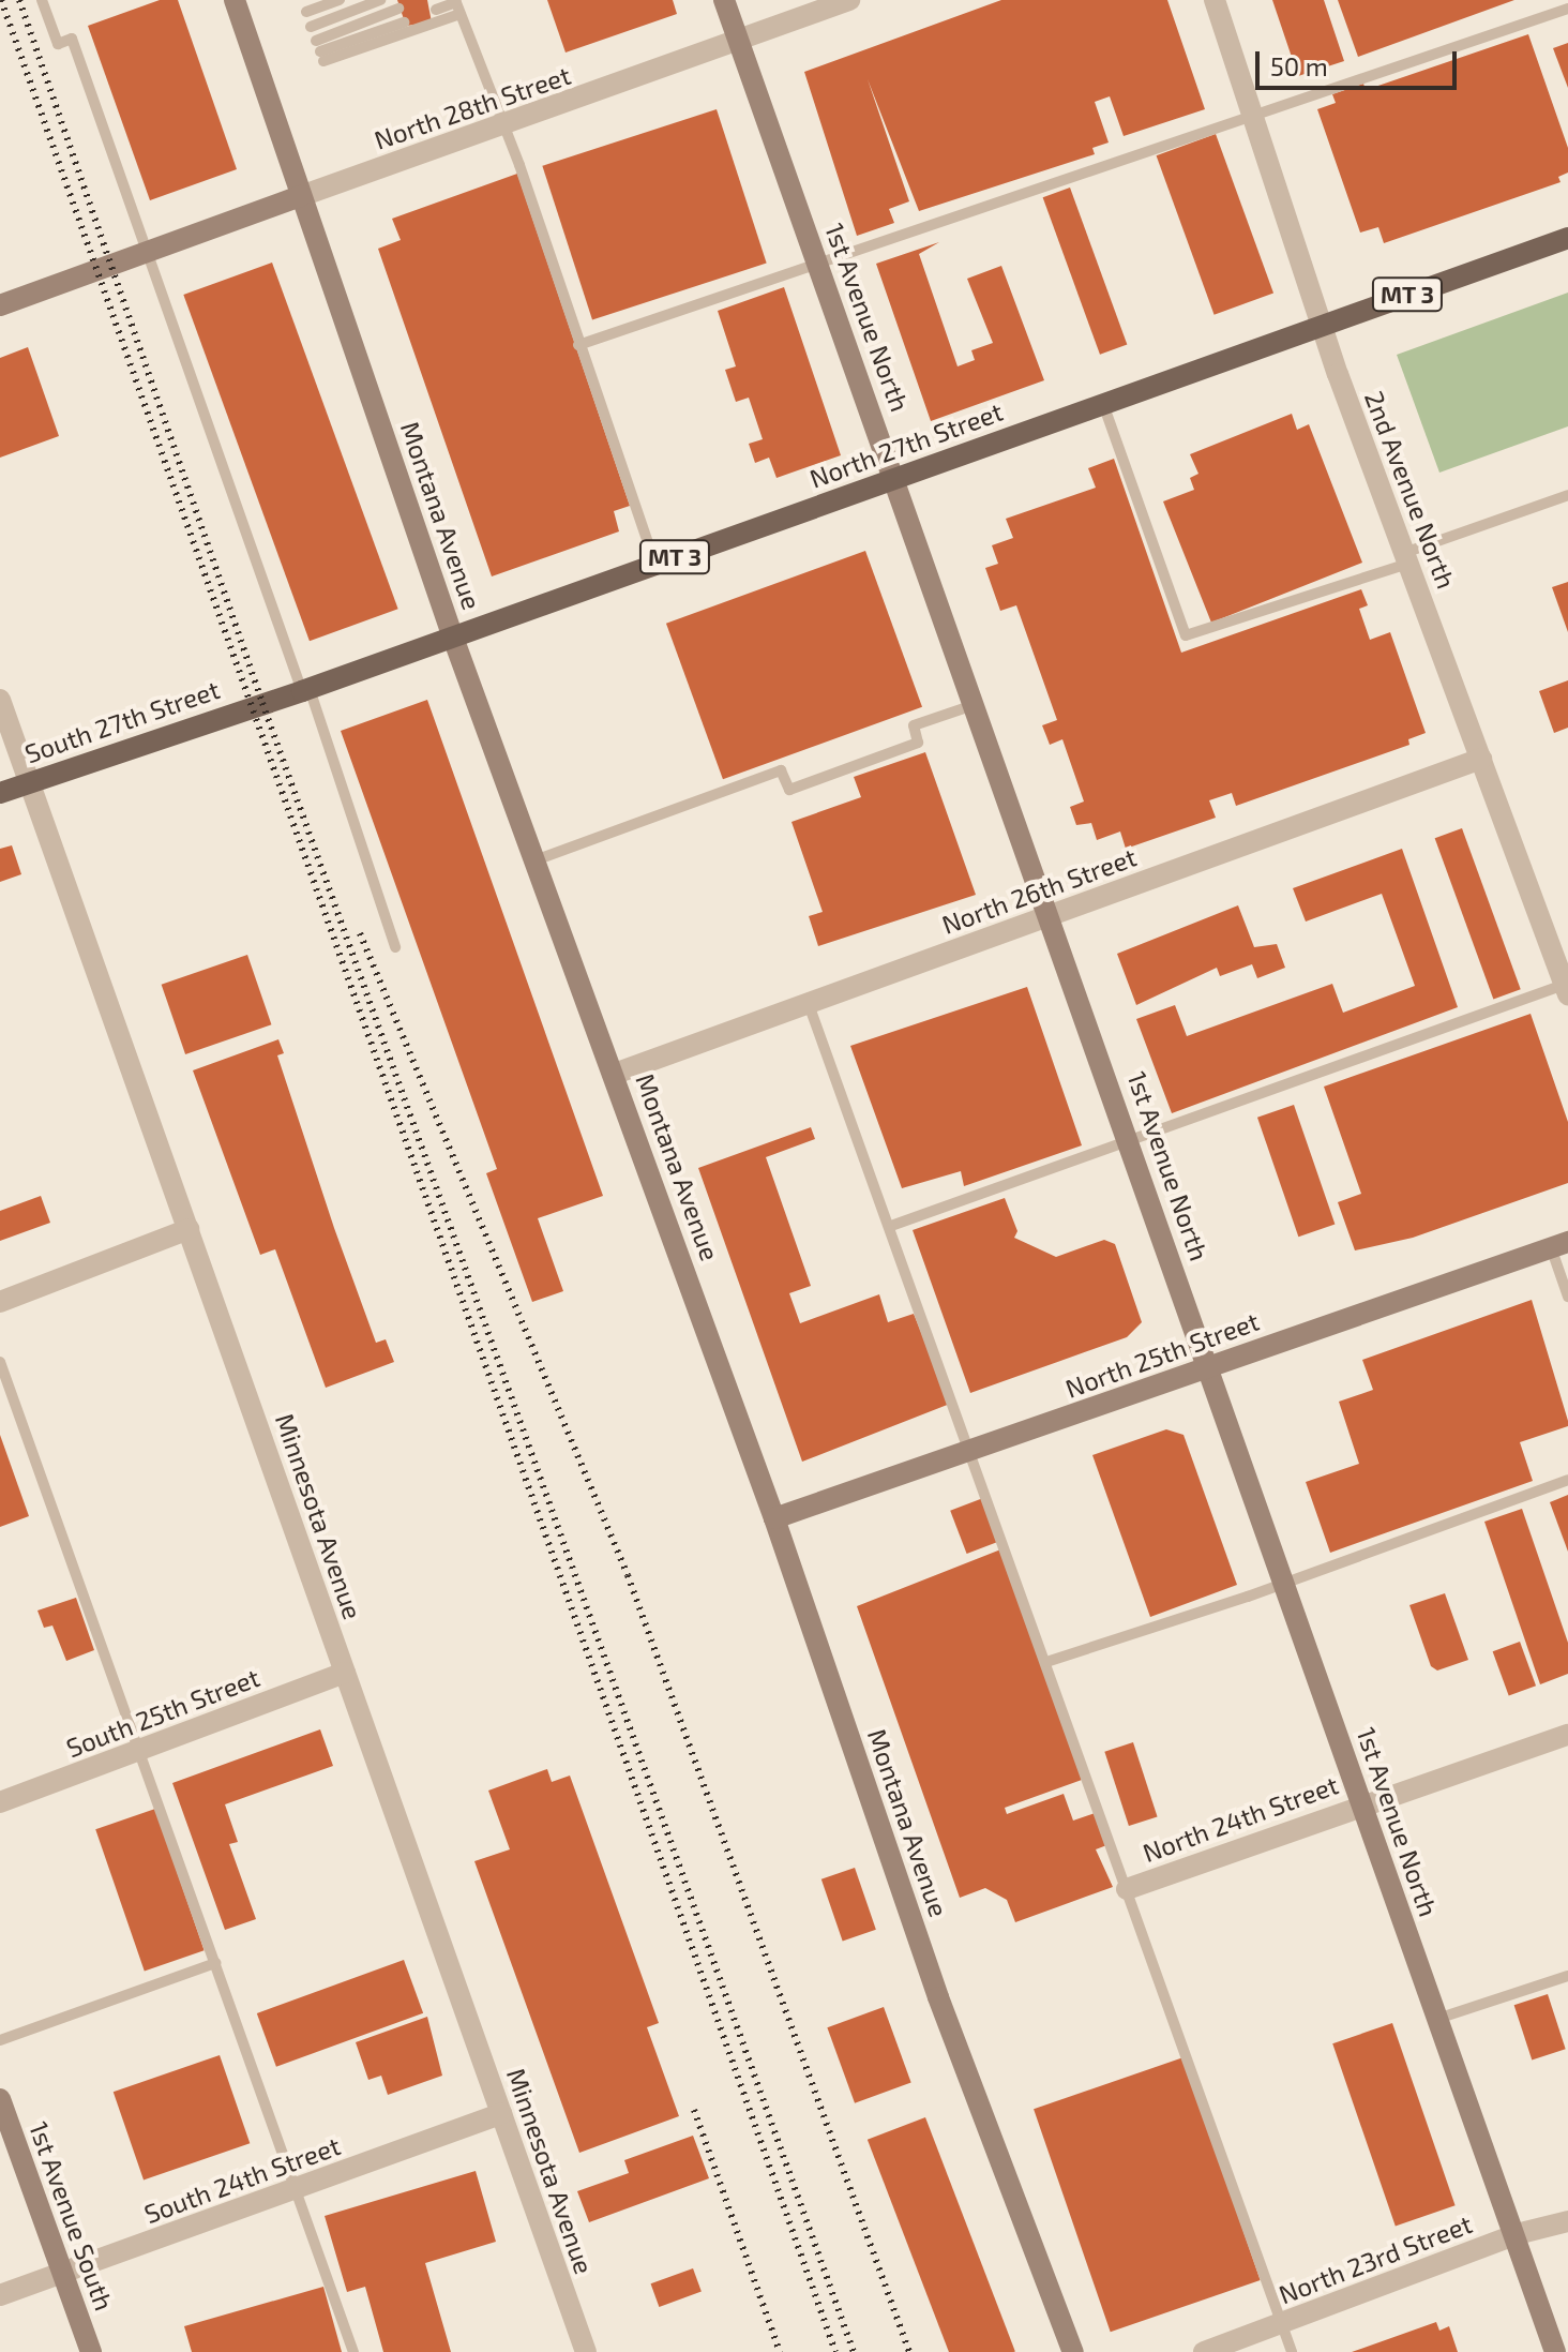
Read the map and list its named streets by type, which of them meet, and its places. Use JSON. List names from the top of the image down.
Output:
{
  "streets": {
    "main road": [
      "North 28th Street",
      "MT 3",
      "1st Avenue North",
      "North 27th Street",
      "Montana Avenue",
      "South 27th Street",
      "North 25th Street",
      "1st Avenue South"
    ],
    "street": [
      "2nd Avenue North",
      "North 26th Street",
      "Minnesota Avenue",
      "South 25th Street",
      "North 24th Street",
      "South 24th Street",
      "North 23rd Street"
    ]
  },
  "crossings": [
    ["North 28th Street", "1st Avenue North"],
    ["North 28th Street", "Montana Avenue"],
    ["1st Avenue North", "North 27th Street"],
    ["1st Avenue North", "North 26th Street"],
    ["1st Avenue North", "North 25th Street"],
    ["1st Avenue North", "North 24th Street"],
    ["1st Avenue North", "North 23rd Street"],
    ["North 27th Street", "2nd Avenue North"],
    ["North 27th Street", "Montana Avenue"],
    ["North 27th Street", "South 27th Street"],
    ["2nd Avenue North", "North 26th Street"],
    ["Montana Avenue", "North 26th Street"],
    ["Montana Avenue", "North 25th Street"],
    ["South 27th Street", "Minnesota Avenue"],
    ["Minnesota Avenue", "South 25th Street"],
    ["Minnesota Avenue", "South 24th Street"],
    ["South 24th Street", "1st Avenue South"]
  ],
  "scale_bar": "50 m"
}
